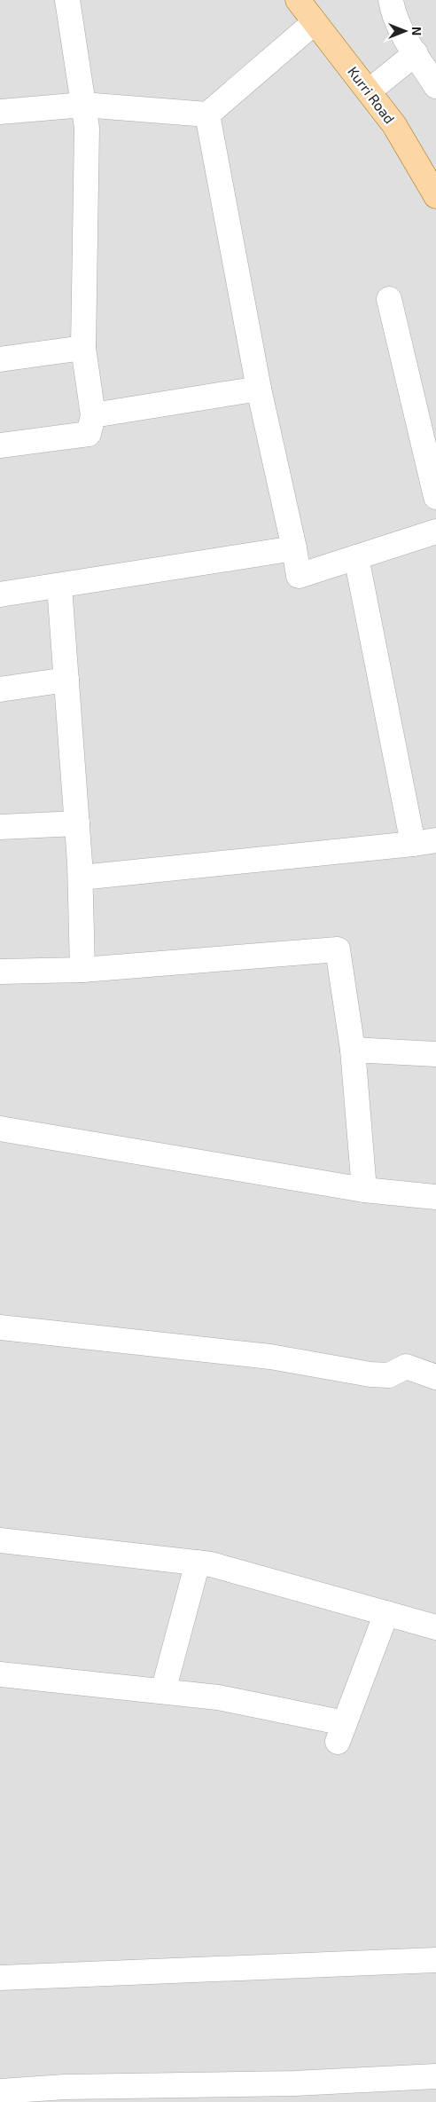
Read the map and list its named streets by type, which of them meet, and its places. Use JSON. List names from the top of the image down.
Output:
{
  "streets": {
    "main road": ["Kurri Road"]
  },
  "north": "right"
}
